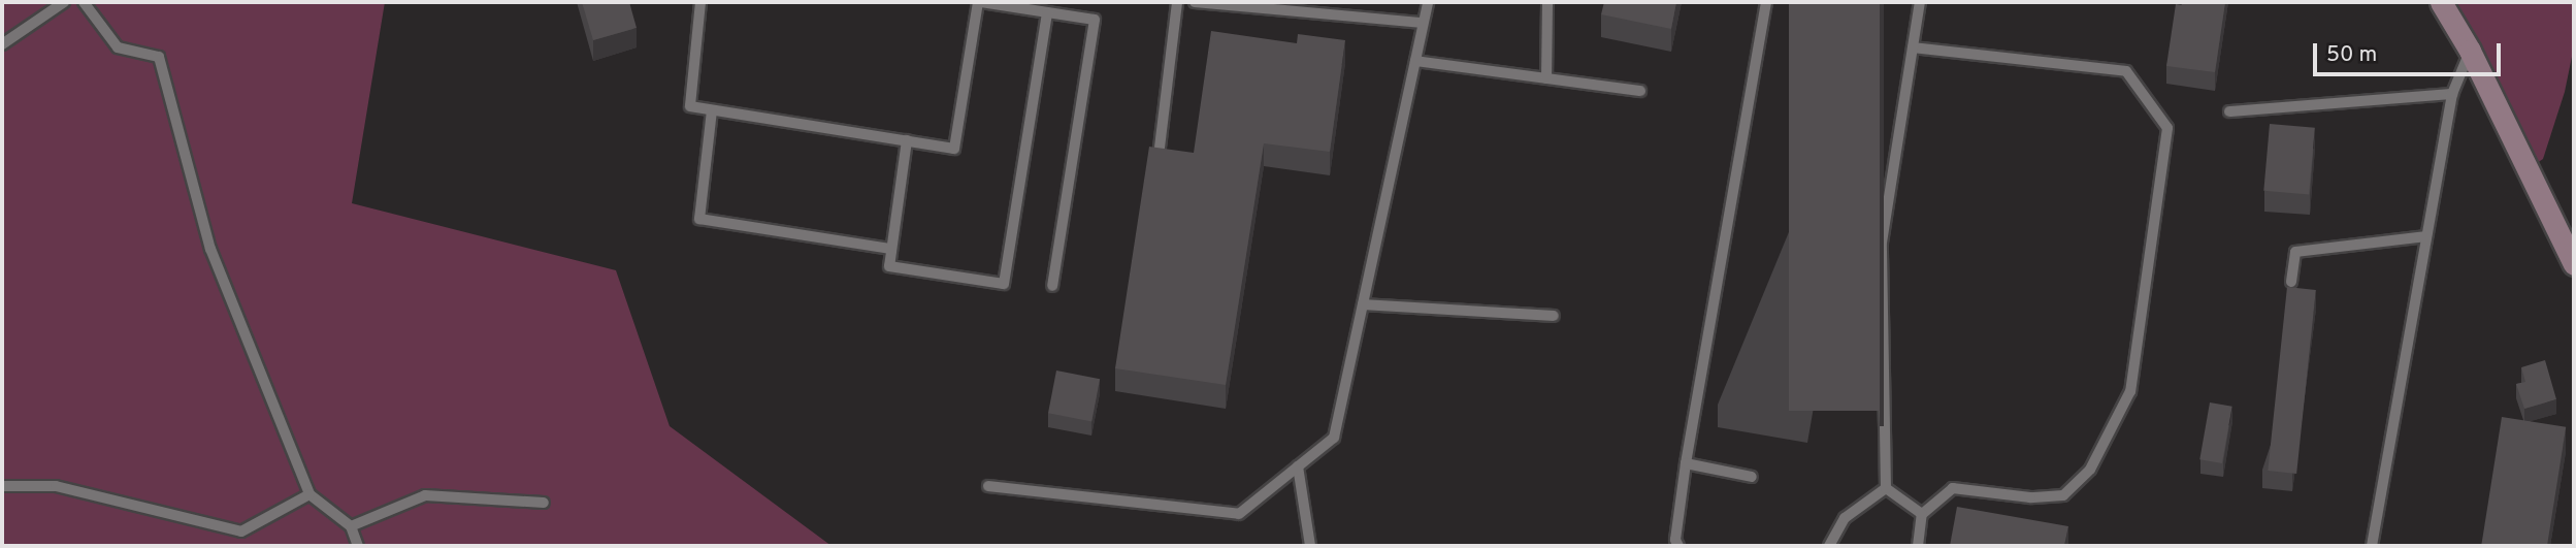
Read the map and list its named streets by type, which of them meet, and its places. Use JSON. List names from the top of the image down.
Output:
{
  "scale_bar": "50 m"
}
